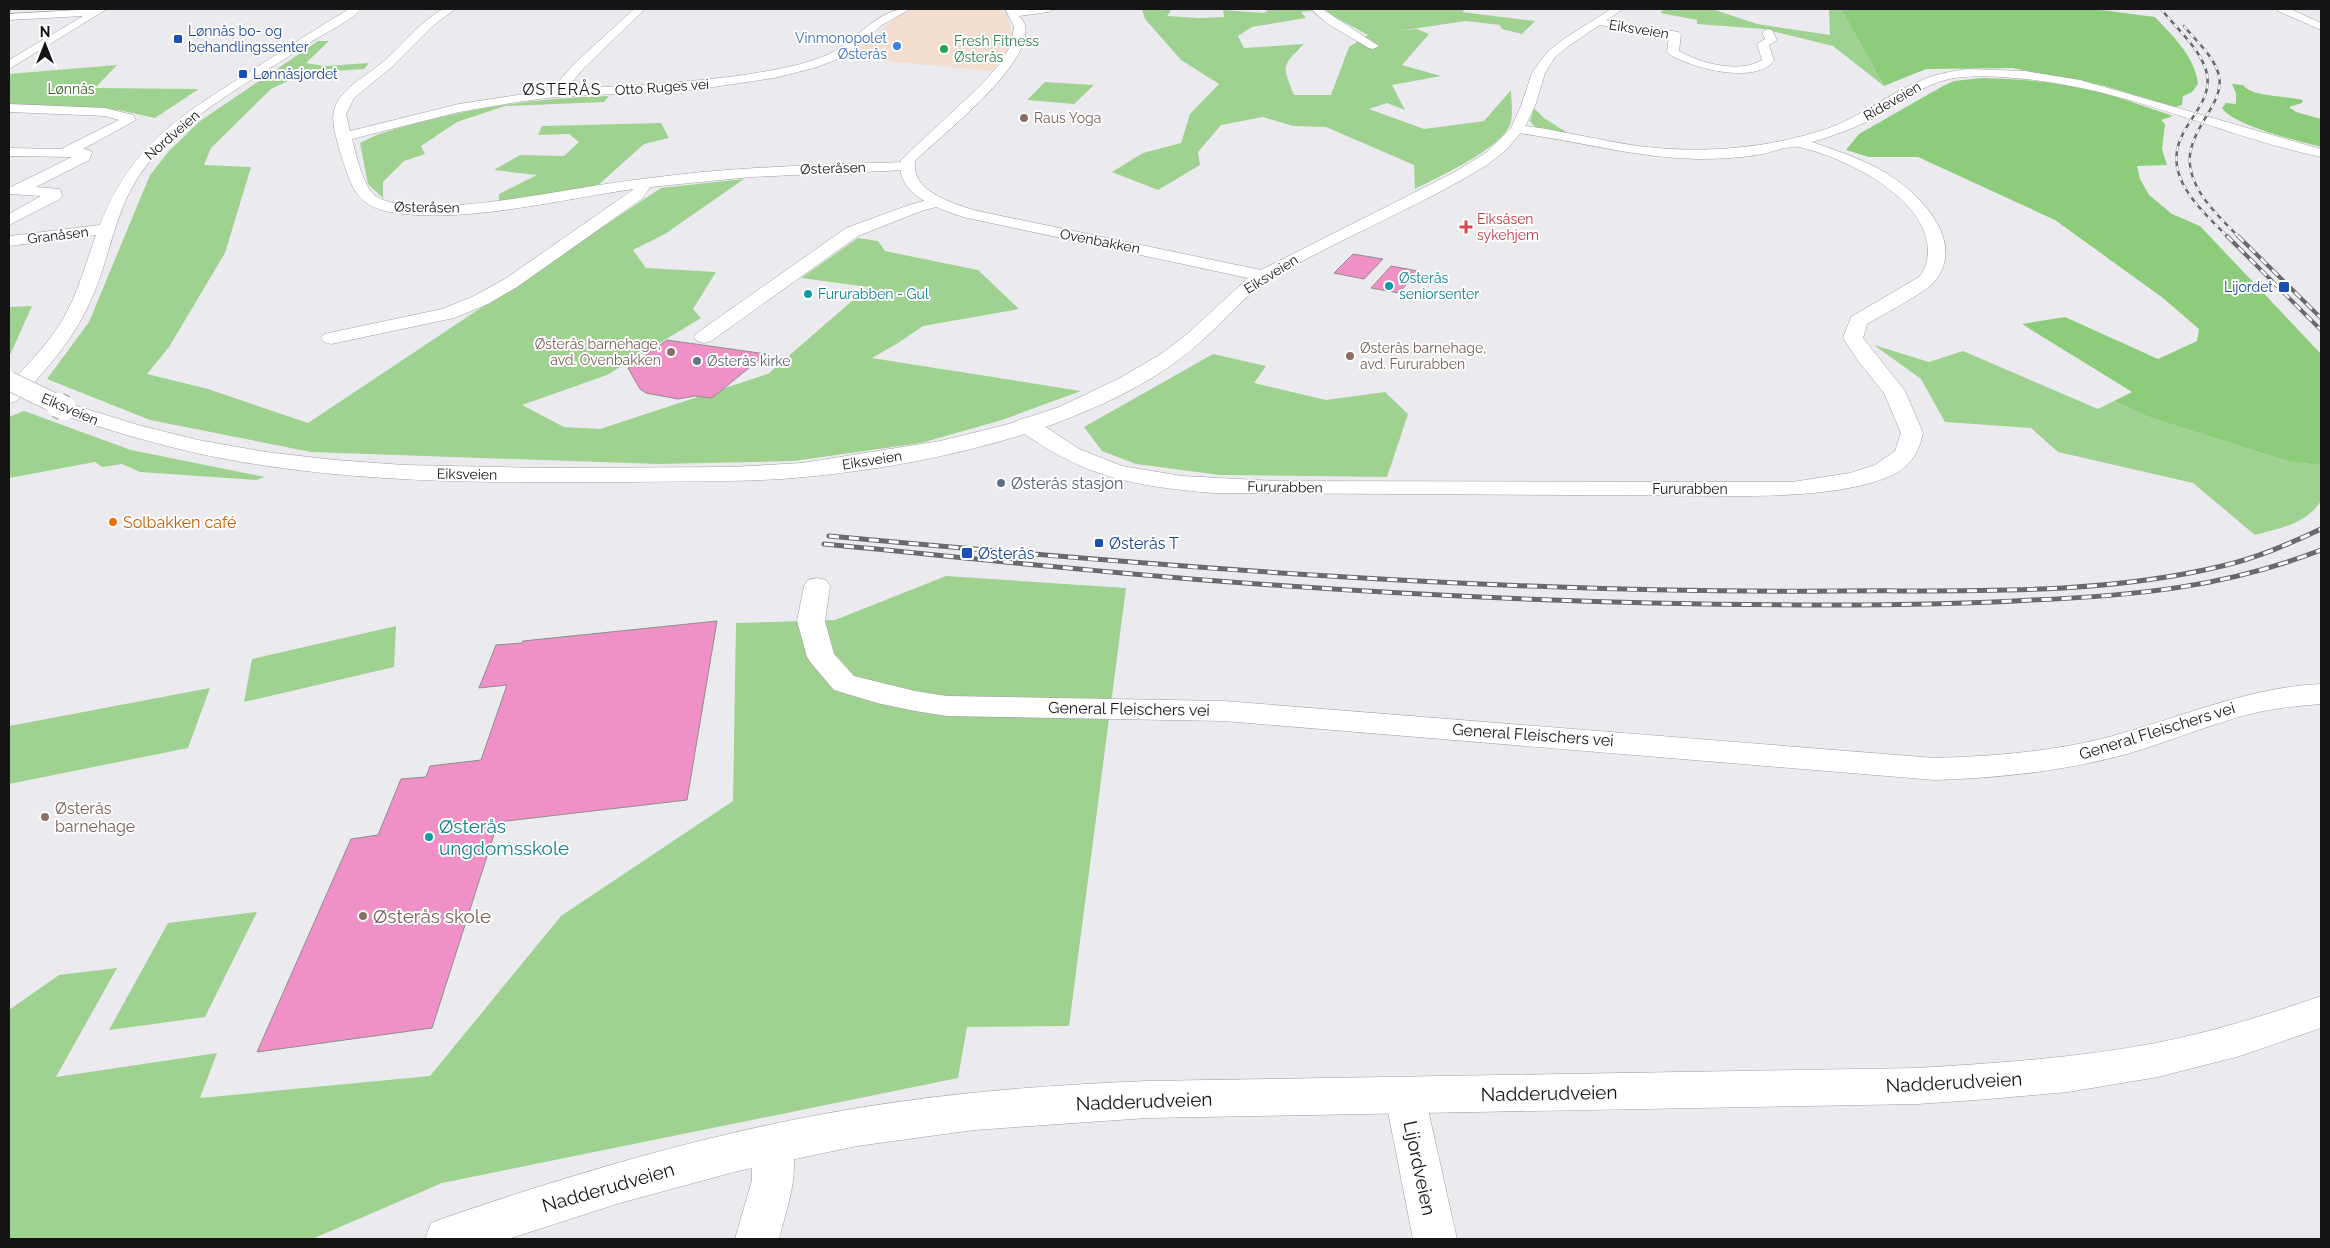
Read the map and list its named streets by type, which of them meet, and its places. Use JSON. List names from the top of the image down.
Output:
{
  "streets": {
    "street": [
      "Eiksveien",
      "Otto Ruges vei",
      "Rideveien",
      "Nordveien",
      "Østeråsen",
      "Granåsen",
      "Ovenbakken",
      "Fururabben",
      "General Fleischers vei",
      "Nadderudveien",
      "Lijordveien"
    ]
  },
  "crossings": [
    ["Eiksveien", "Rideveien"],
    ["Eiksveien", "Ovenbakken"],
    ["Eiksveien", "Fururabben"],
    ["Otto Ruges vei", "Østeråsen"],
    ["Rideveien", "Fururabben"],
    ["Nordveien", "Granåsen"],
    ["Østeråsen", "Ovenbakken"],
    ["Nadderudveien", "Lijordveien"]
  ],
  "districts": ["ØSTERÅS"],
  "parks": ["Lønnås"],
  "places": {
    "transit": [
      "Lønnås bo- og behandlingssenter",
      "Lønnåsjordet",
      "Lijordet",
      "Østerås T",
      "Østerås"
    ],
    "other": [
      "Vinmonopolet Østerås",
      "Fresh Fitness Østerås",
      "Raus Yoga",
      "Østerås seniorsenter",
      "Fururabben - Gul",
      "Østerås barnehage, avd. Ovenbakken",
      "Østerås barnehage, avd. Fururabben",
      "Østerås kirke",
      "Østerås stasjon",
      "Solbakken café",
      "Østerås barnehage",
      "Østerås ungdomsskole",
      "Østerås skole"
    ],
    "health": ["Eiksåsen sykehjem"]
  },
  "north": "top"
}
